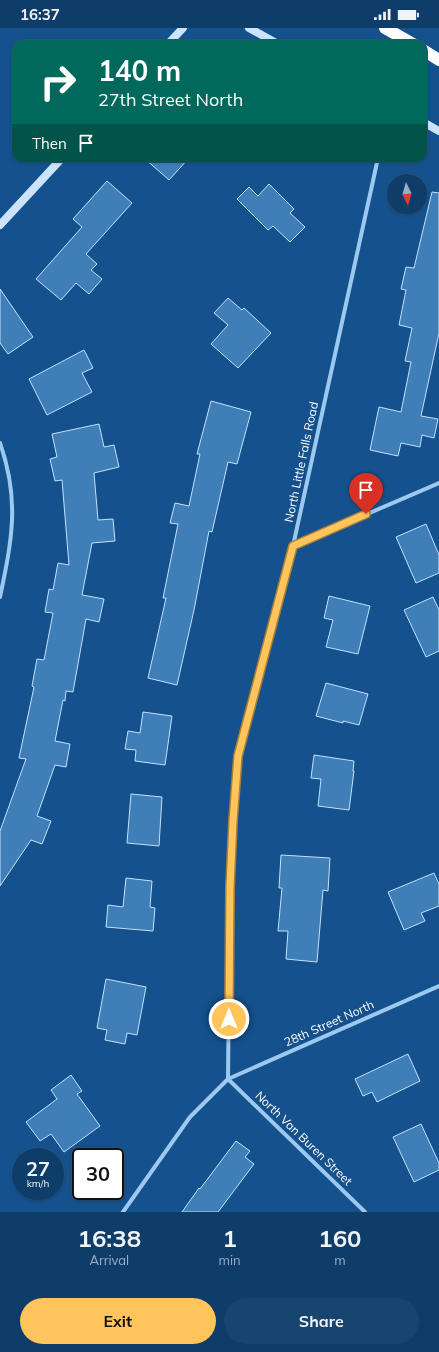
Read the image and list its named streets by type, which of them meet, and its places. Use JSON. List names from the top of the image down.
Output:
{
  "streets": {
    "street": ["North Little Falls Road", "28th Street North", "North Van Buren Street"]
  },
  "crossings": [
    ["North Little Falls Road", "28th Street North"],
    ["North Little Falls Road", "North Van Buren Street"],
    ["28th Street North", "North Van Buren Street"]
  ],
  "north": "bottom",
  "page": {
    "status": "16:37",
    "turn": ["140 m", "27th Street North"],
    "then": "Then",
    "speed": "27 km/h",
    "limit": "30",
    "eta": [
      "16:38",
      "Arrival",
      "1",
      "min",
      "160",
      "m"
    ],
    "buttons": ["Exit", "Share"]
  }
}
